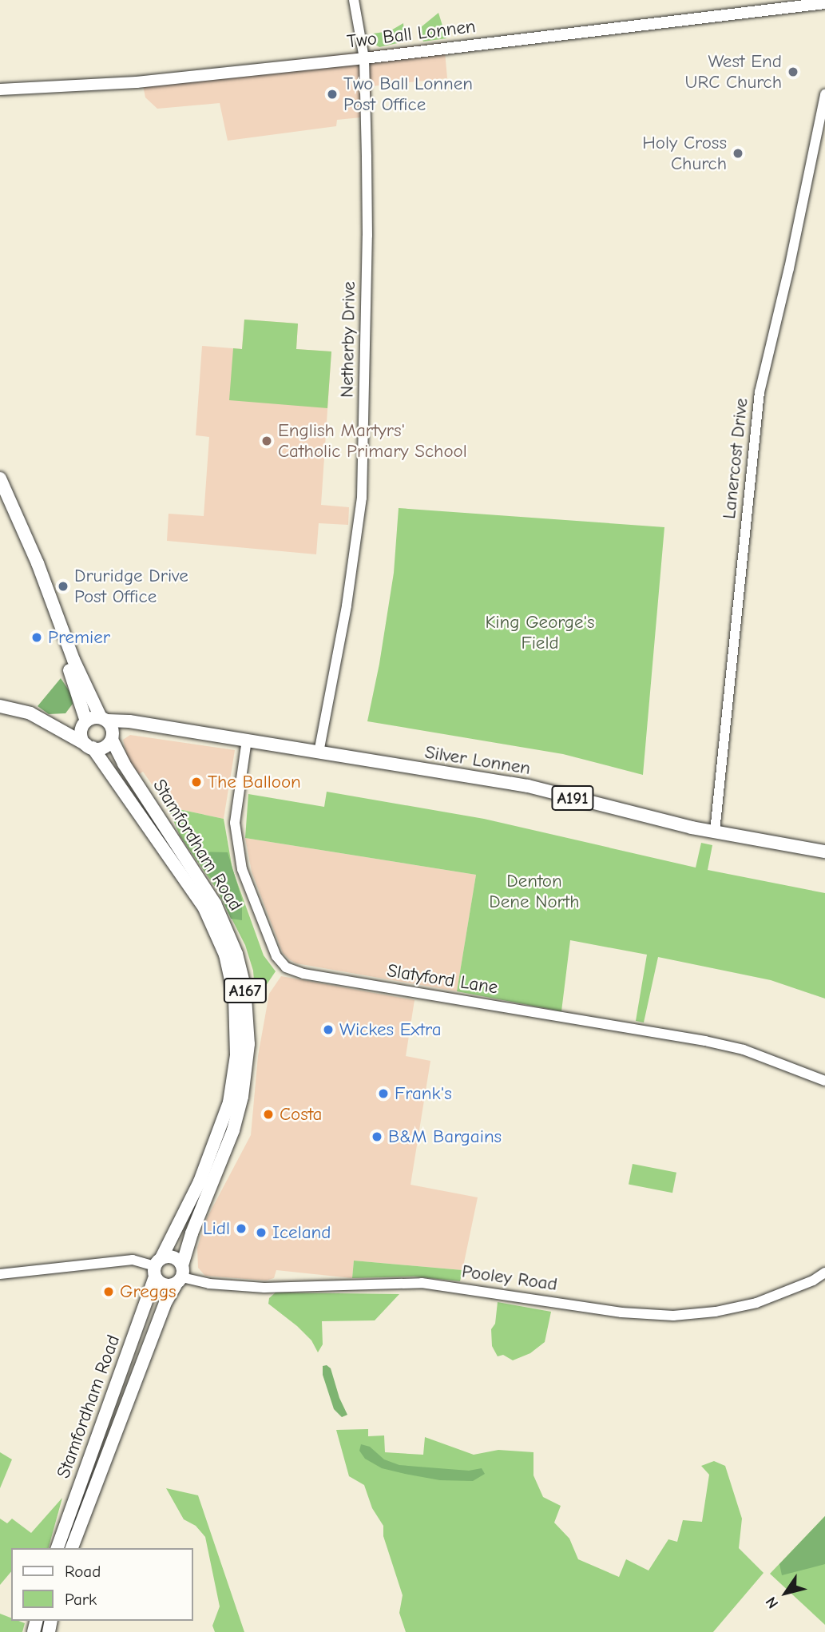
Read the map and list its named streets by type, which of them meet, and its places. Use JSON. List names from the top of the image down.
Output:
{
  "streets": {
    "main road": [
      "Two Ball Lonnen",
      "Silver Lonnen",
      "A191",
      "Stamfordham Road",
      "A167"
    ],
    "street": [
      "Netherby Drive",
      "Lanercost Drive",
      "Slatyford Lane",
      "Pooley Road"
    ]
  },
  "crossings": [
    ["Two Ball Lonnen", "Netherby Drive"],
    ["Netherby Drive", "Silver Lonnen"],
    ["Lanercost Drive", "Silver Lonnen"],
    ["Silver Lonnen", "Stamfordham Road"],
    ["Silver Lonnen", "Slatyford Lane"],
    ["Stamfordham Road", "Pooley Road"]
  ],
  "parks": ["King George's Field", "Denton Dene North"],
  "places": [
    "West End URC Church",
    "Two Ball Lonnen Post Office",
    "Holy Cross Church",
    "English Martyrs' Catholic Primary School",
    "Druridge Drive Post Office",
    "Premier",
    "The Balloon",
    "Wickes Extra",
    "Frank's",
    "Costa",
    "B&M Bargains",
    "Lidl",
    "Iceland",
    "Greggs"
  ],
  "legend": ["Road", "Park"],
  "north": "bottom left"
}
